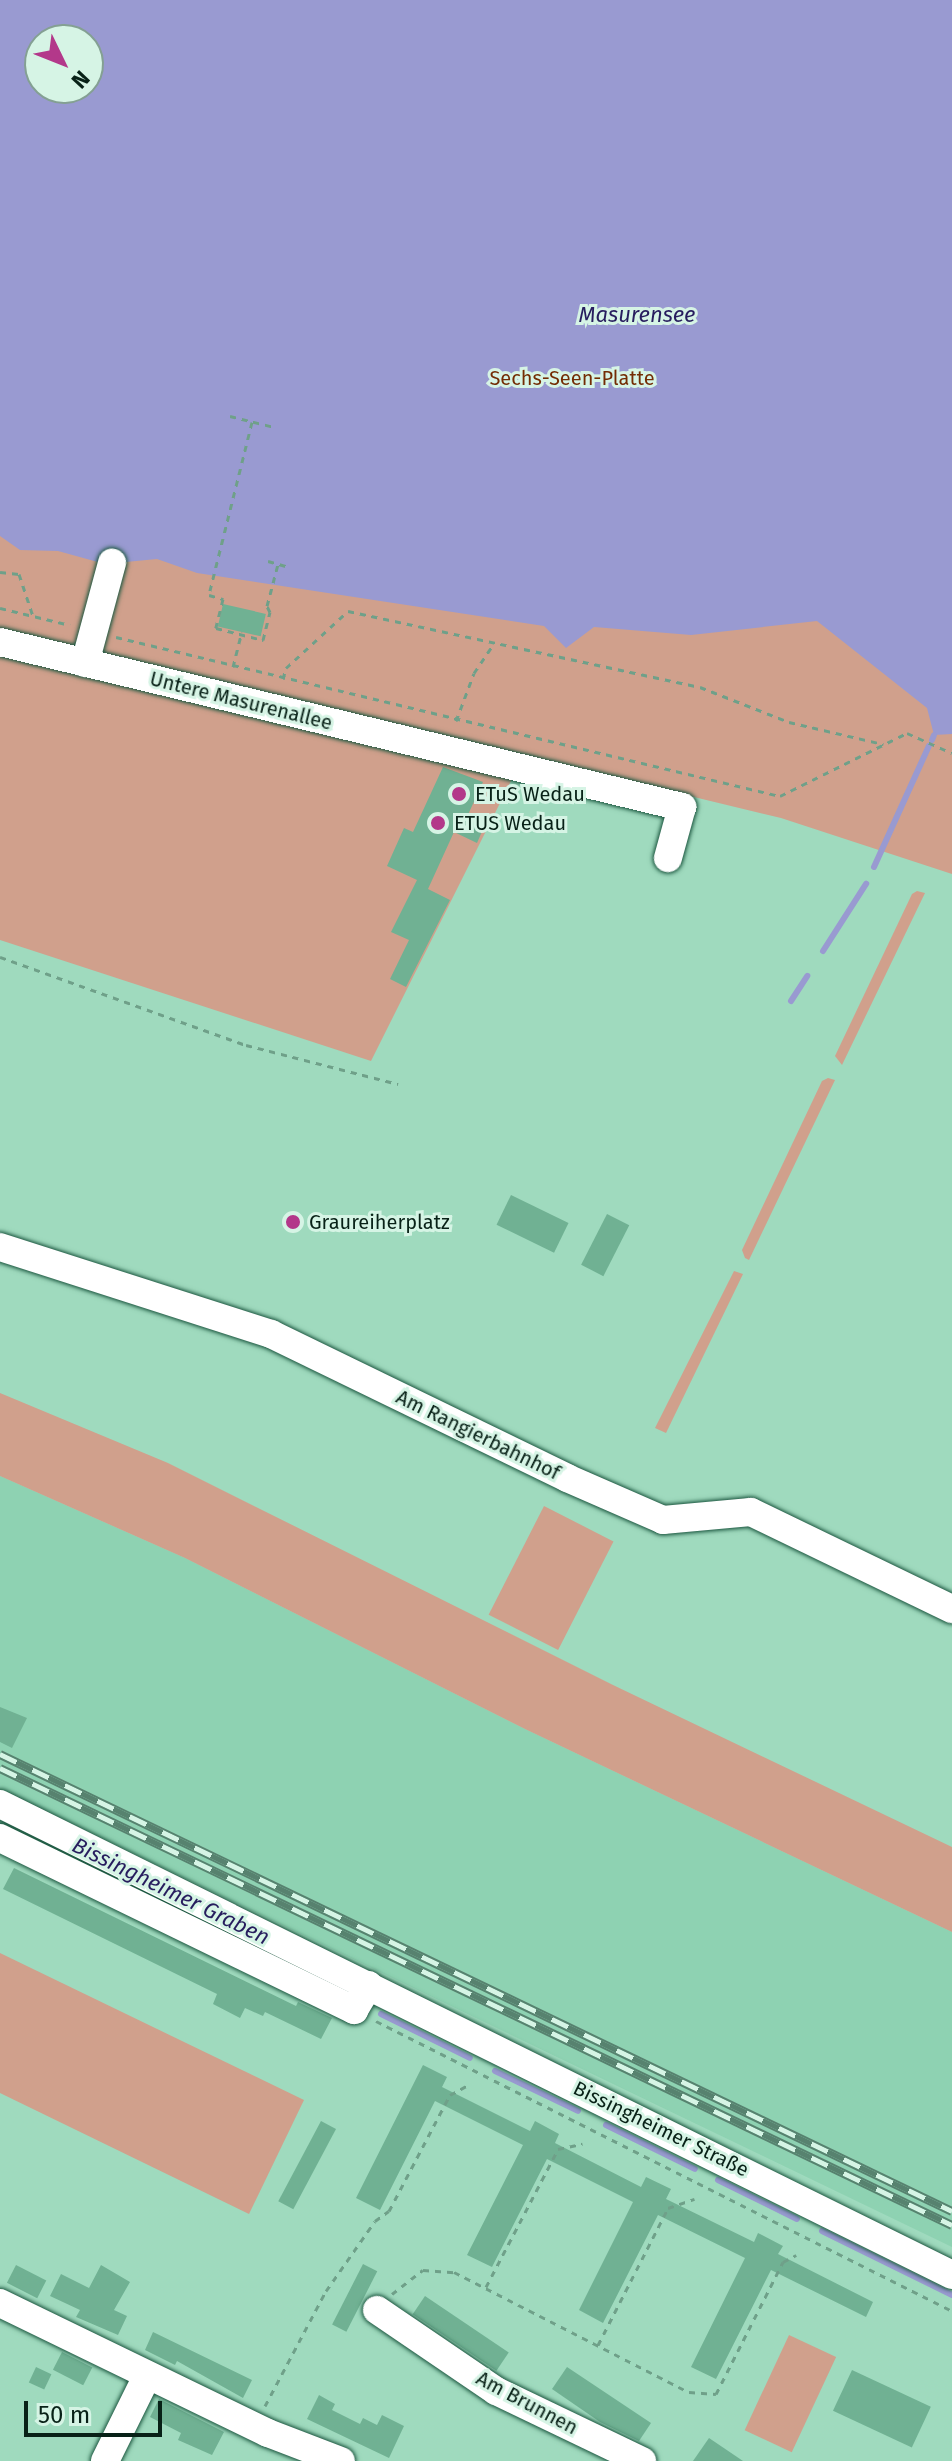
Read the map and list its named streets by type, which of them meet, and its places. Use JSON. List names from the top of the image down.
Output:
{
  "streets": {
    "street": [
      "Untere Masurenallee",
      "Am Rangierbahnhof",
      "Bissingheimer Straße",
      "Am Brunnen"
    ]
  },
  "water": ["Masurensee", "Bissingheimer Graben"],
  "parks": ["Sechs-Seen-Platte"],
  "places": ["ETuS Wedau", "ETUS Wedau", "Graureiherplatz"],
  "scale_bar": "50 m",
  "north": "bottom right"
}
